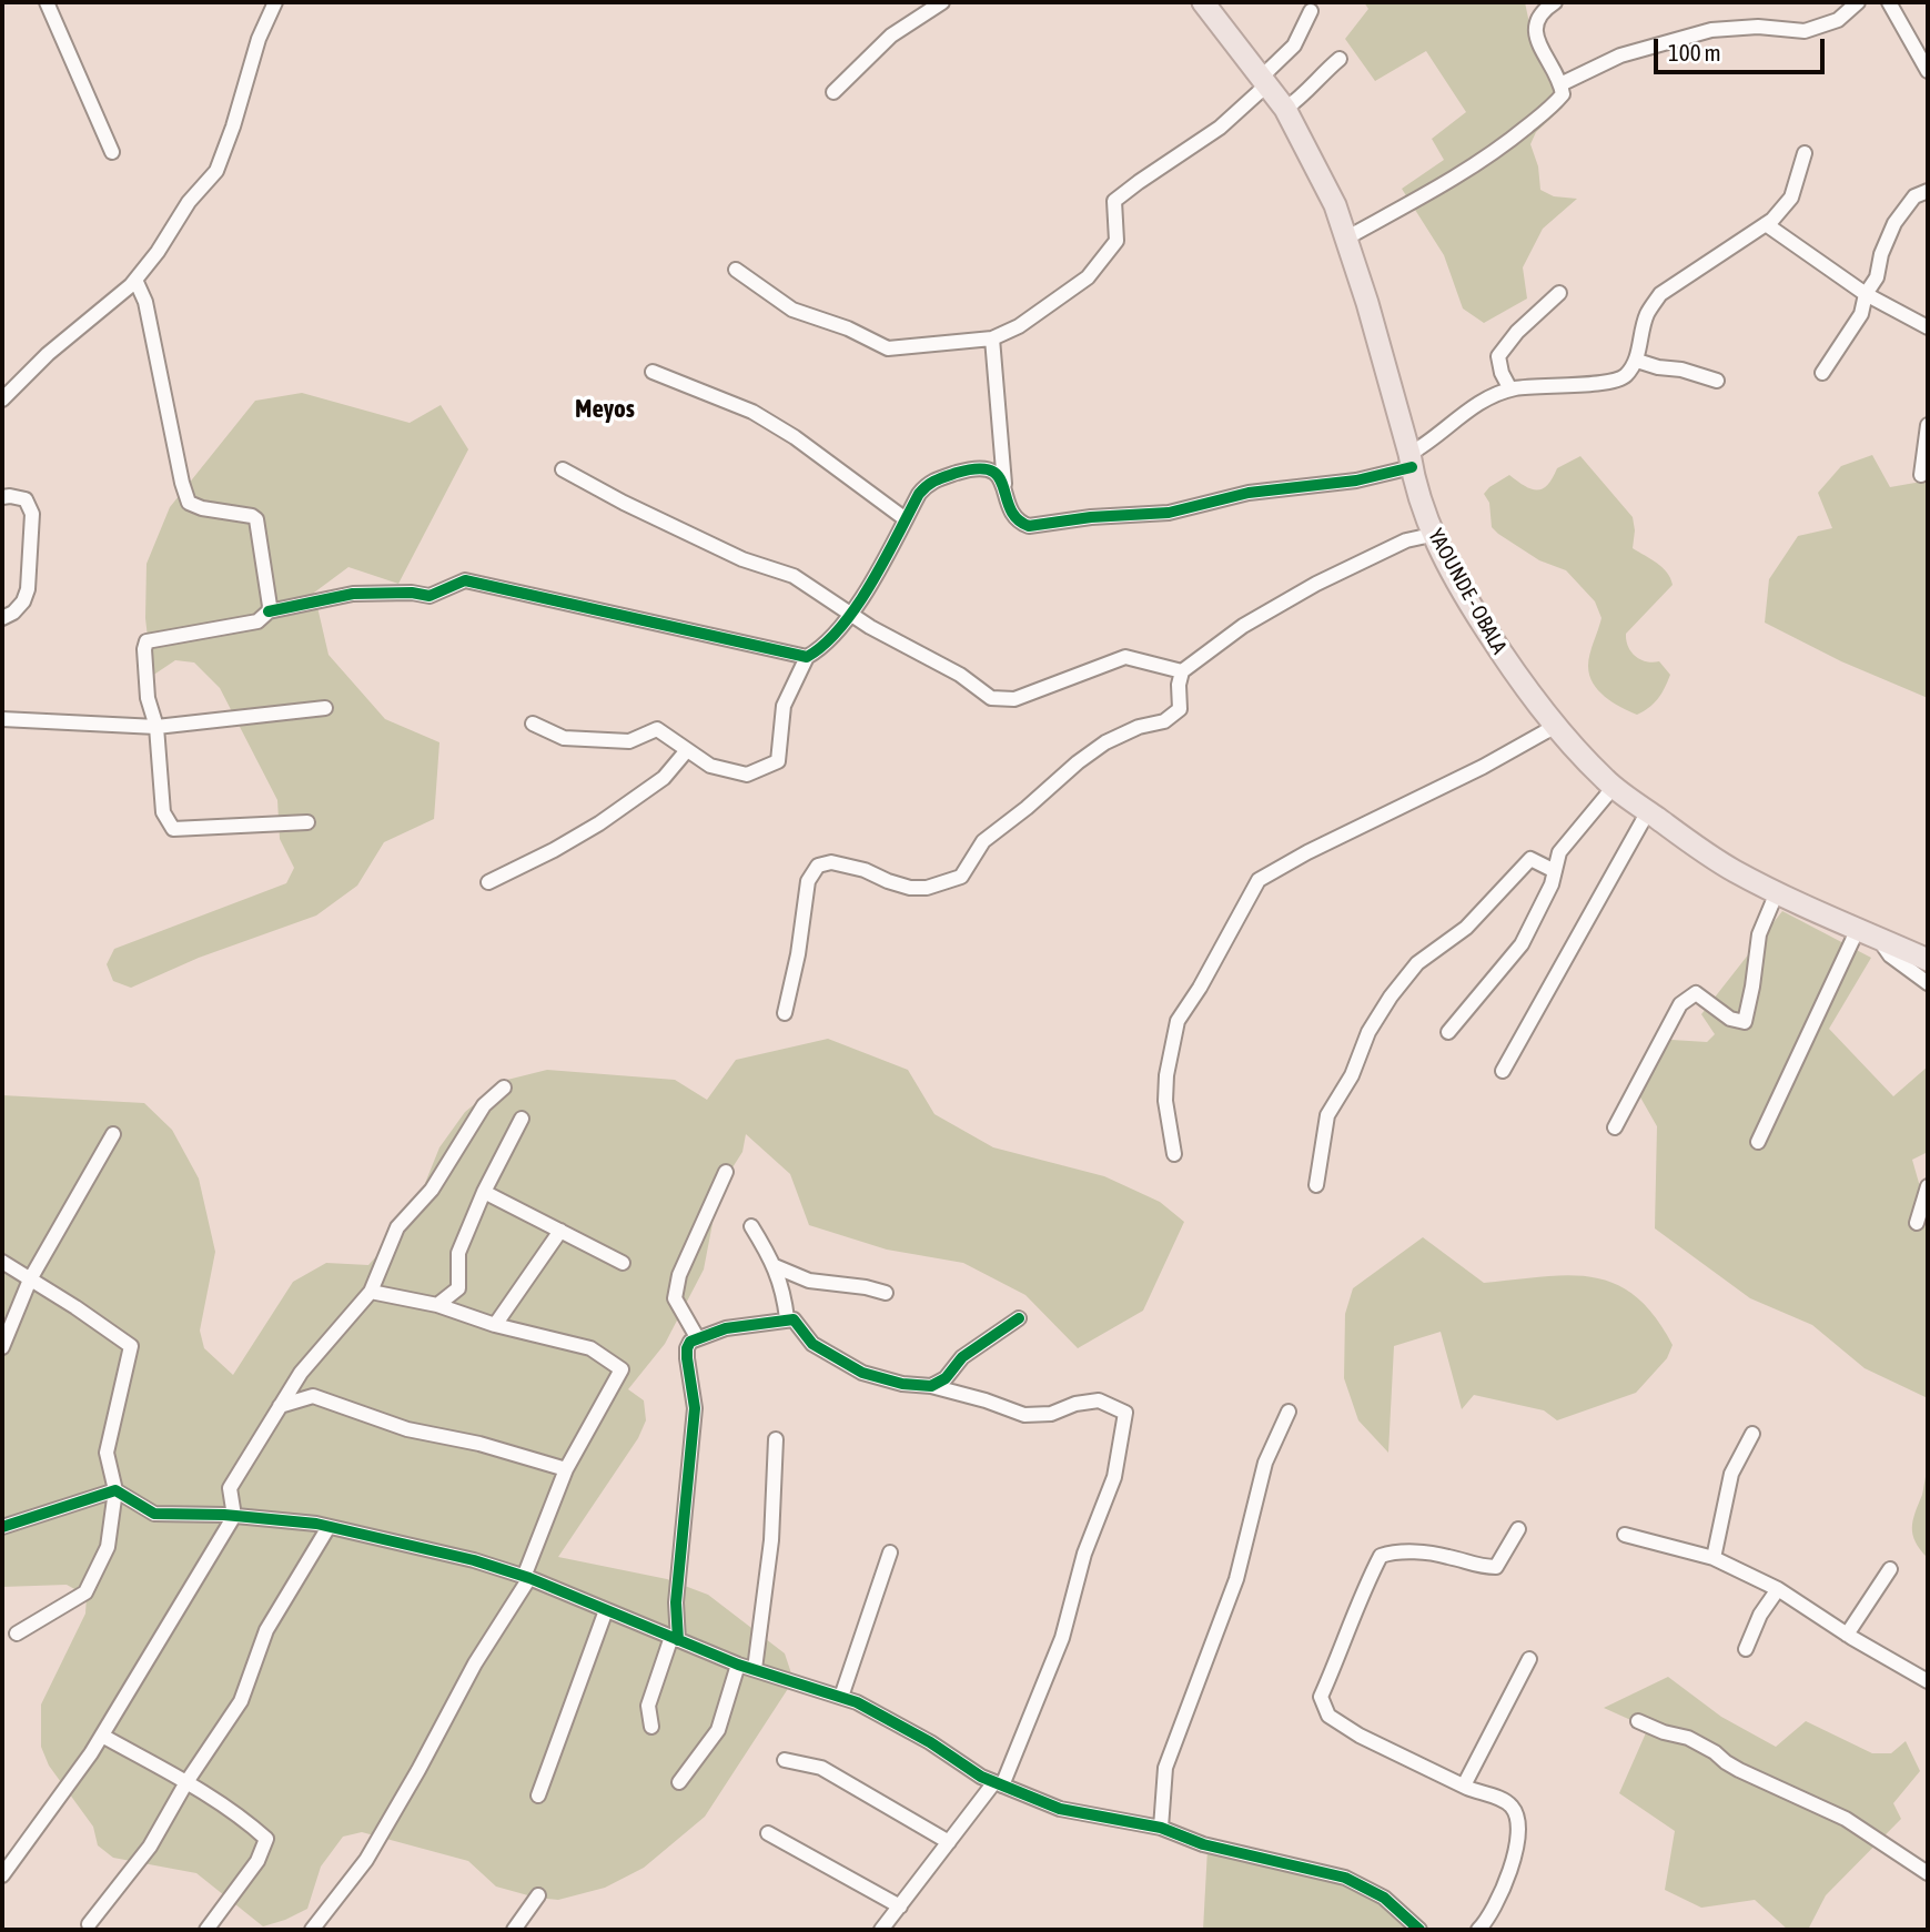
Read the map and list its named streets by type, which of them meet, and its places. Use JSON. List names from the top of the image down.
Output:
{
  "streets": {
    "highway": ["YAOUNDE - OBALA"]
  },
  "districts": ["Meyos"],
  "scale_bar": "100 m"
}
